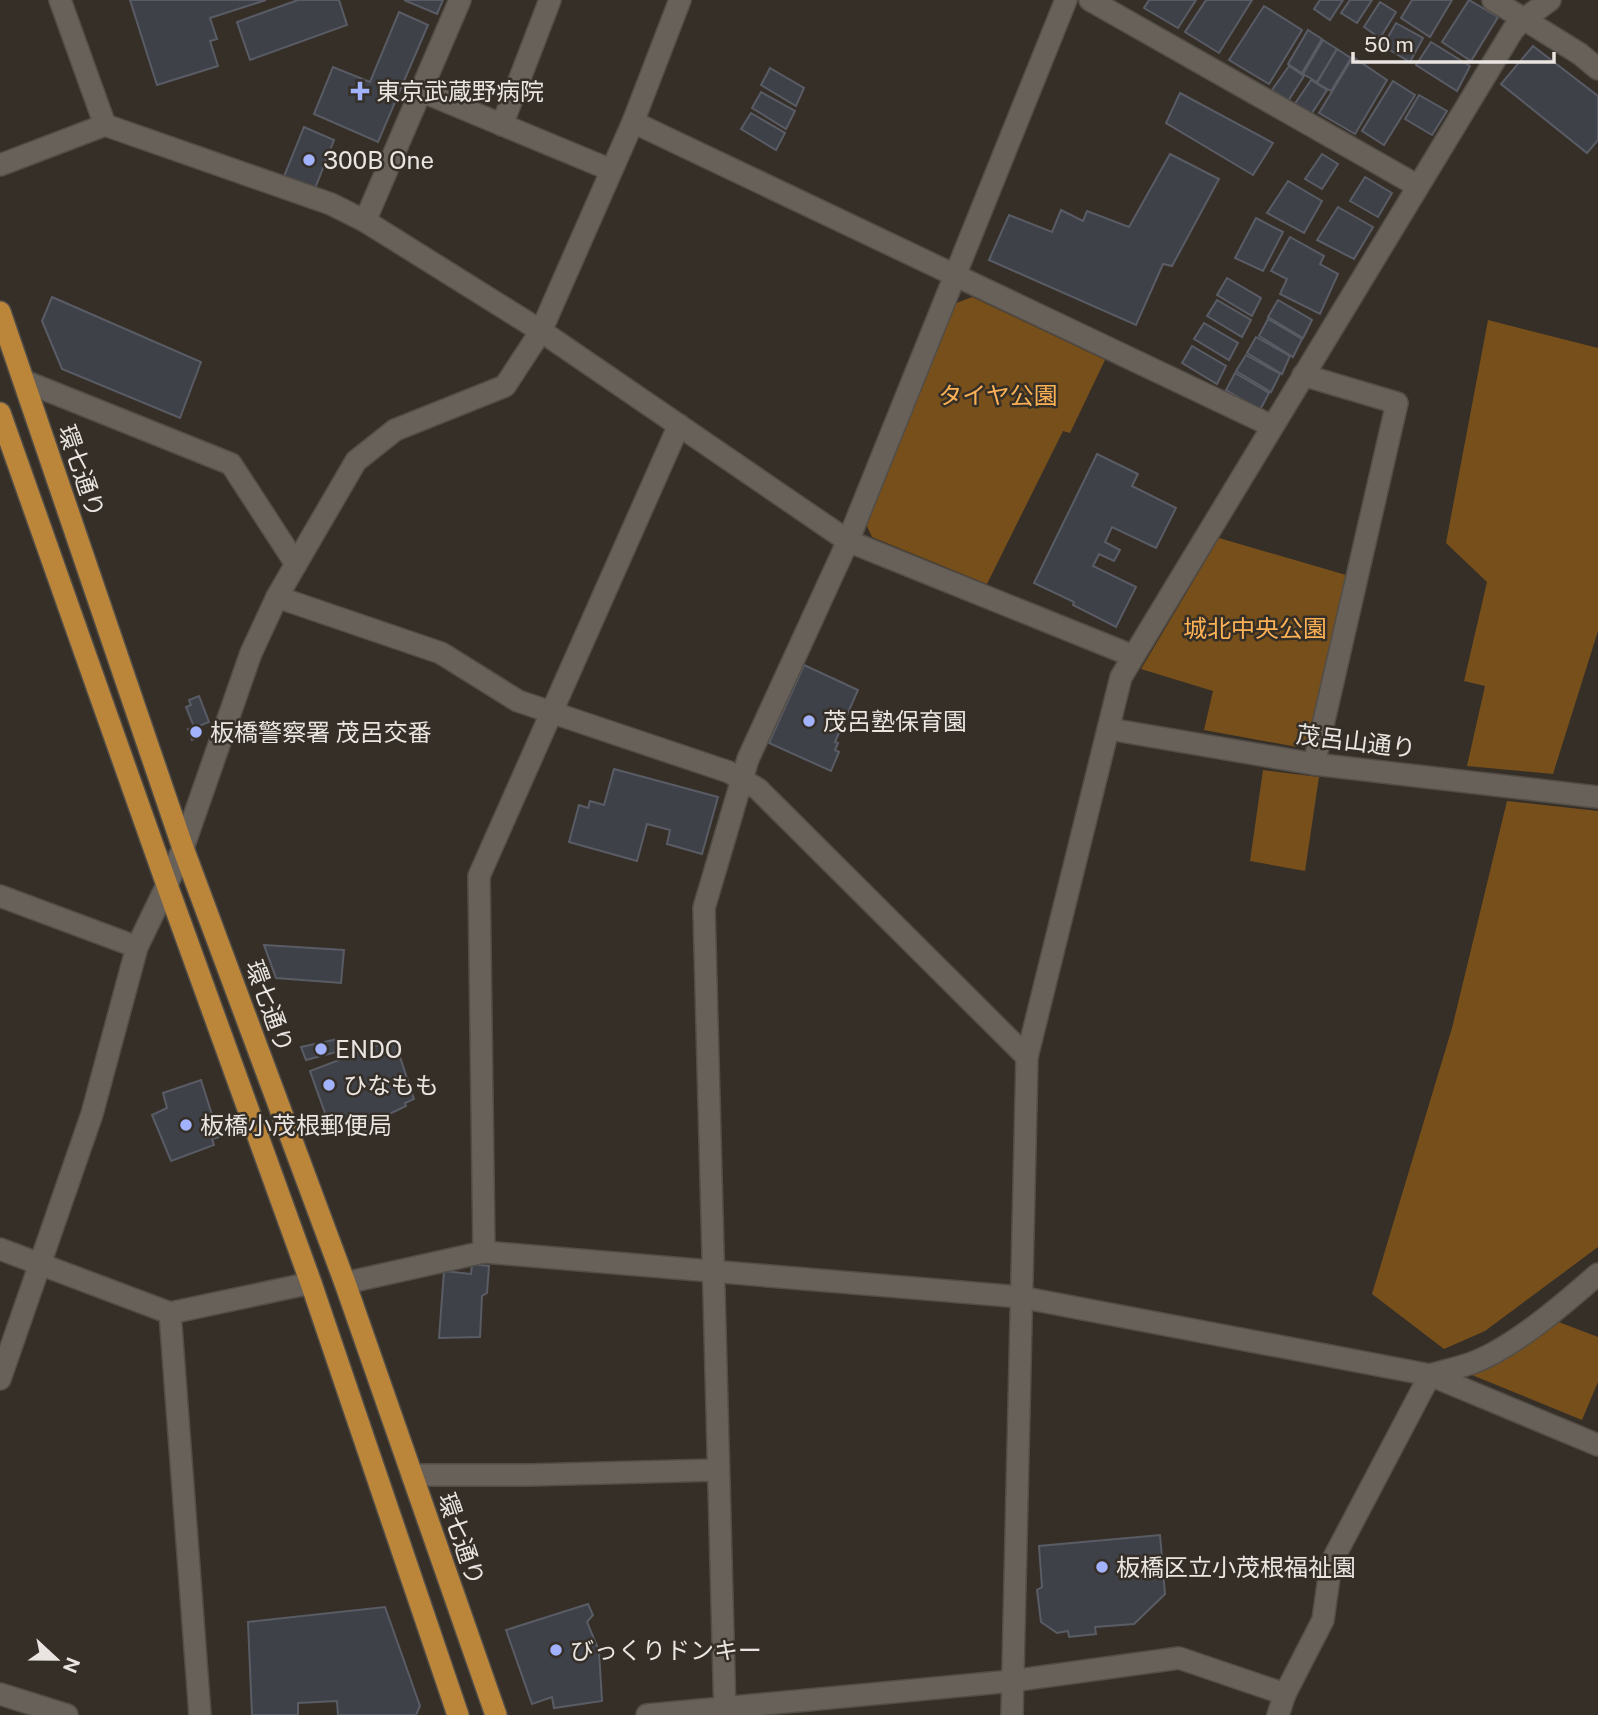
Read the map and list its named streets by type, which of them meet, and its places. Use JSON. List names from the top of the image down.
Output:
{
  "streets": {
    "main road": ["環七通り"],
    "street": ["茂呂山通り"]
  },
  "parks": ["タイヤ公園", "城北中央公園"],
  "places": {
    "health": ["東京武蔵野病院"],
    "other": [
      "300B One",
      "茂呂塾保育園",
      "板橋警察署 茂呂交番",
      "ENDO",
      "ひなもも",
      "板橋小茂根郵便局",
      "板橋区立小茂根福祉園",
      "びっくりドンキー"
    ]
  },
  "scale_bar": "50 m",
  "north": "right"
}
